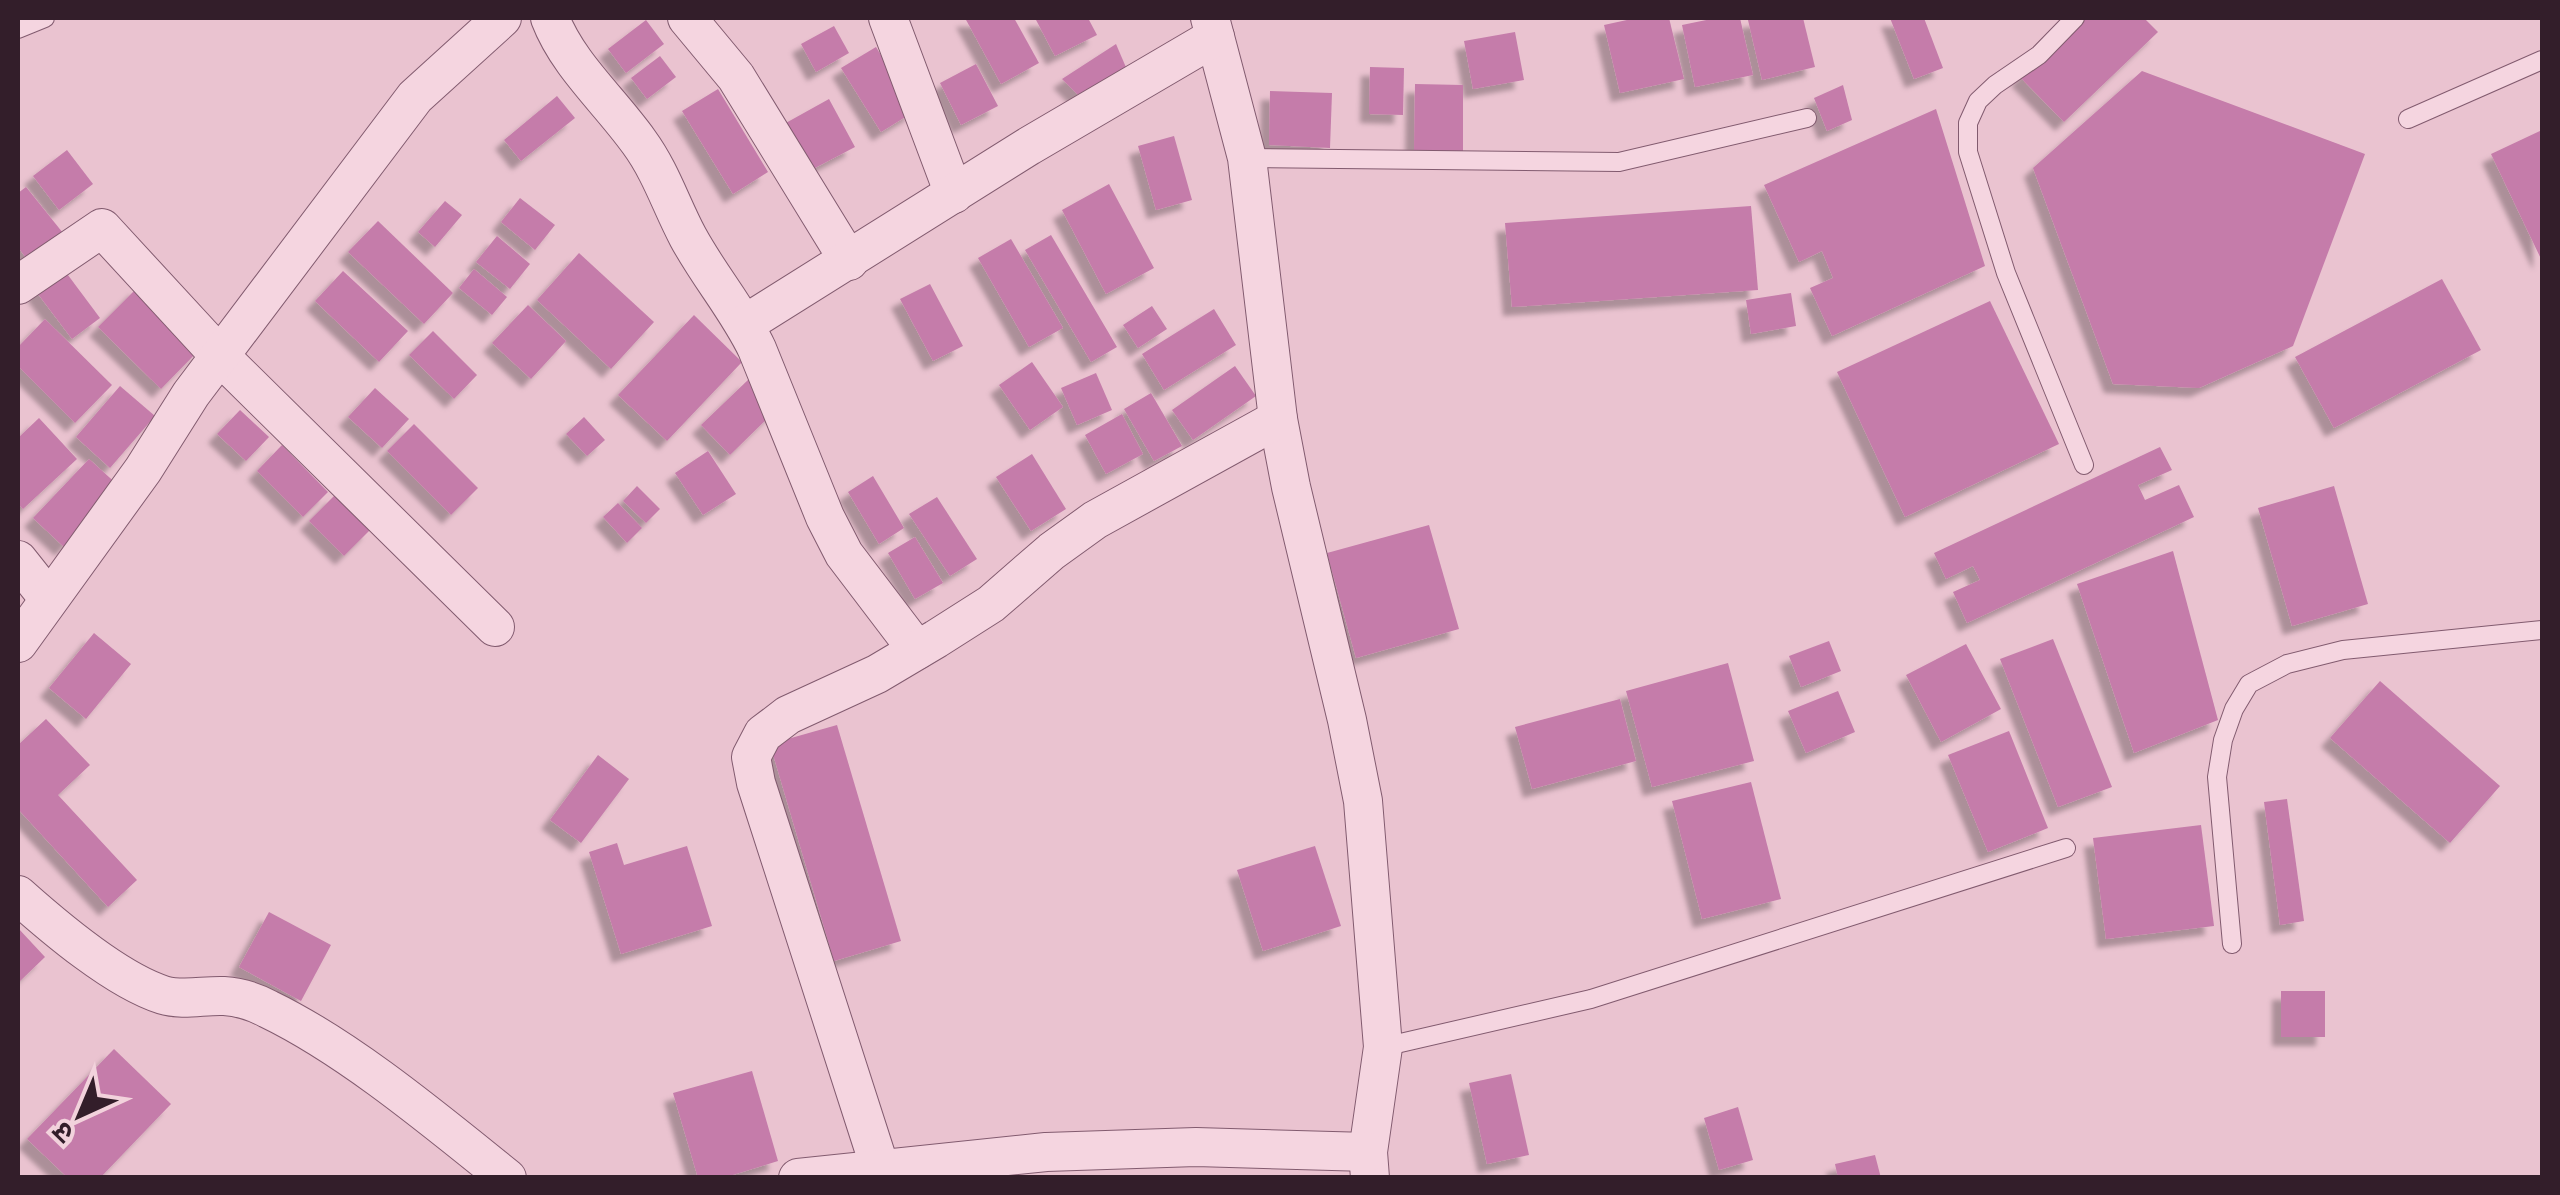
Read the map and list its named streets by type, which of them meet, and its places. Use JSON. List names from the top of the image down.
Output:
{
  "north": "bottom left"
}
